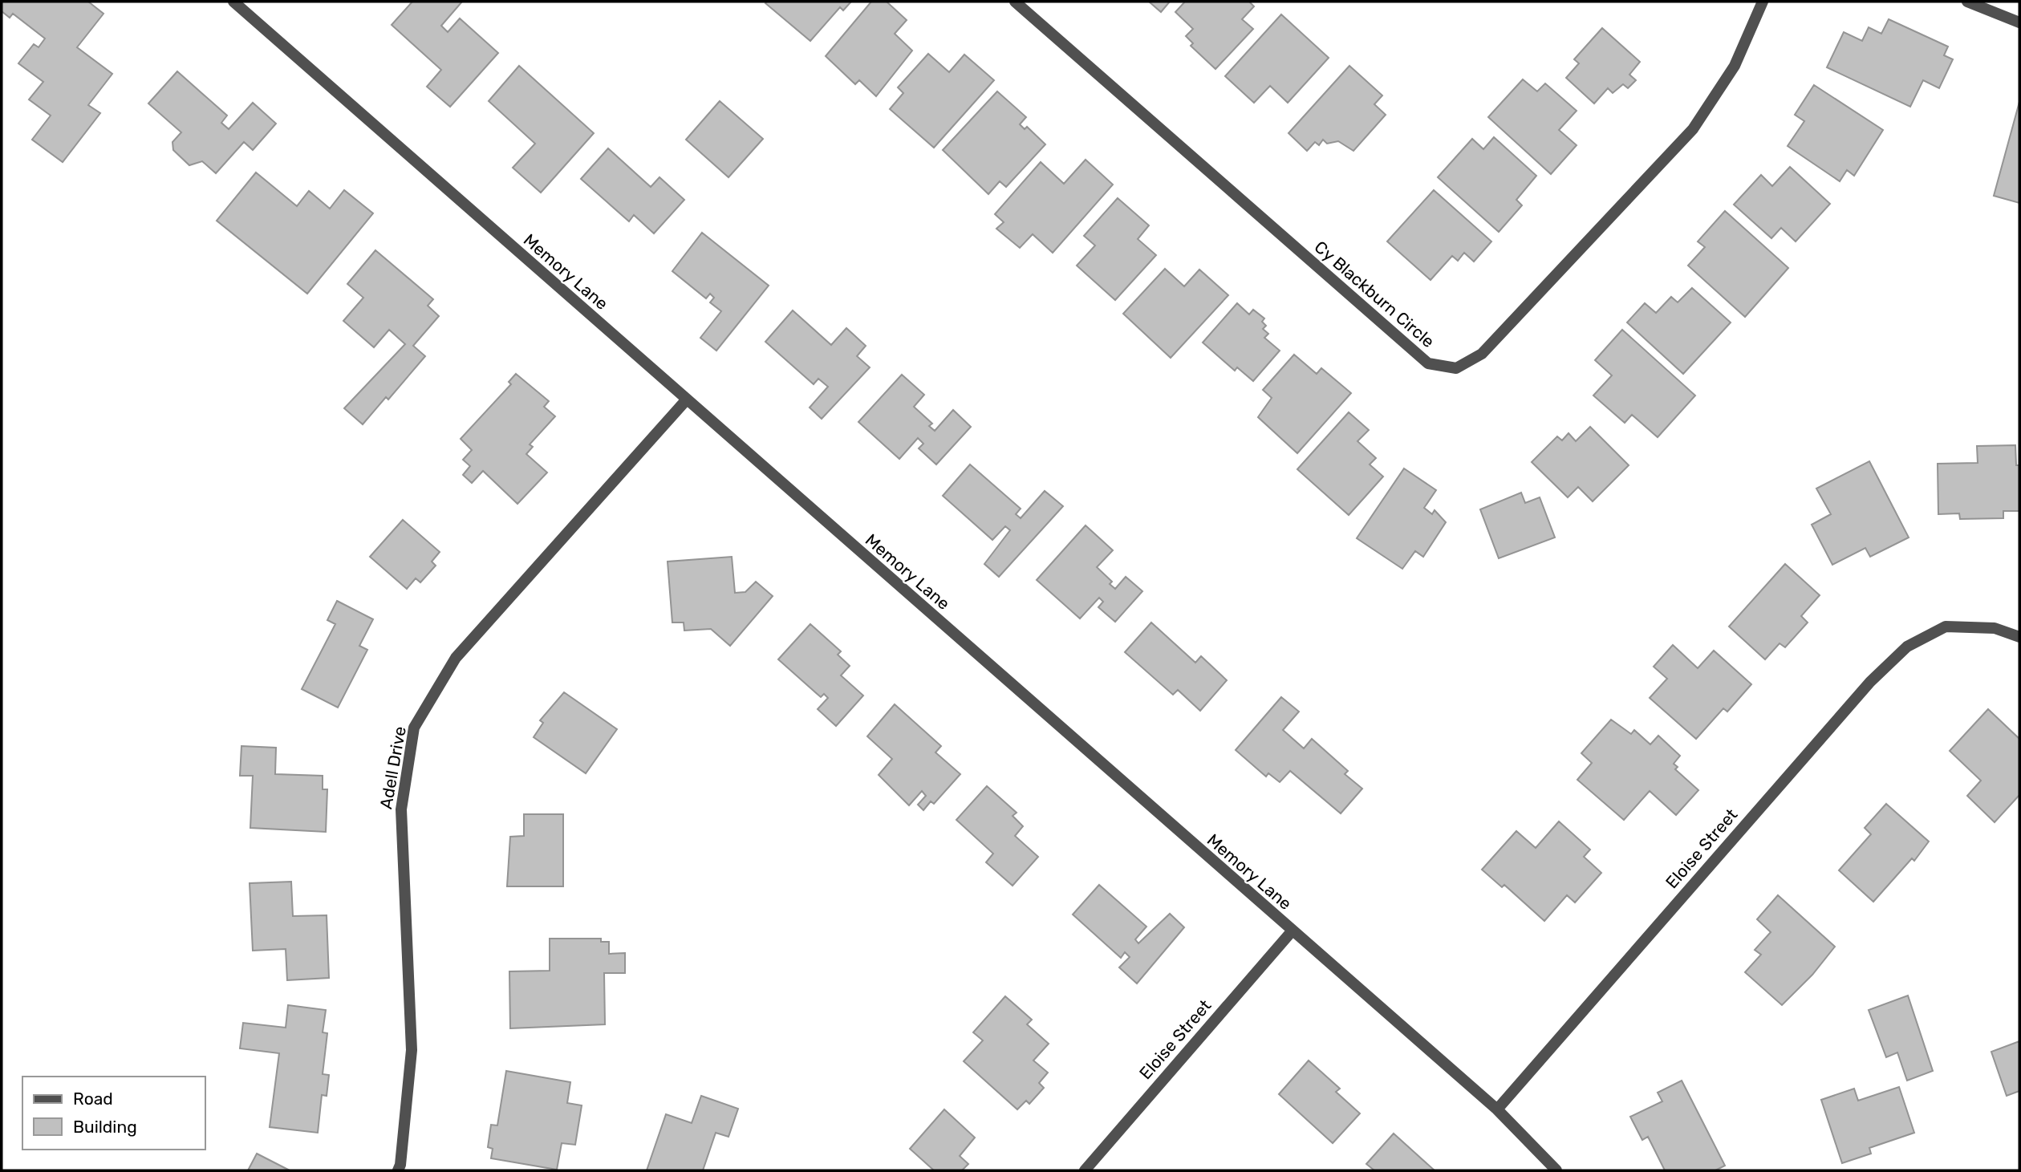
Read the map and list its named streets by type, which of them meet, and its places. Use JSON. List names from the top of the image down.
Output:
{
  "streets": {
    "street": [
      "Memory Lane",
      "Cy Blackburn Circle",
      "Adell Drive",
      "Eloise Street"
    ]
  },
  "crossings": [
    ["Memory Lane", "Adell Drive"],
    ["Memory Lane", "Eloise Street"]
  ],
  "legend": ["Road", "Building"]
}
